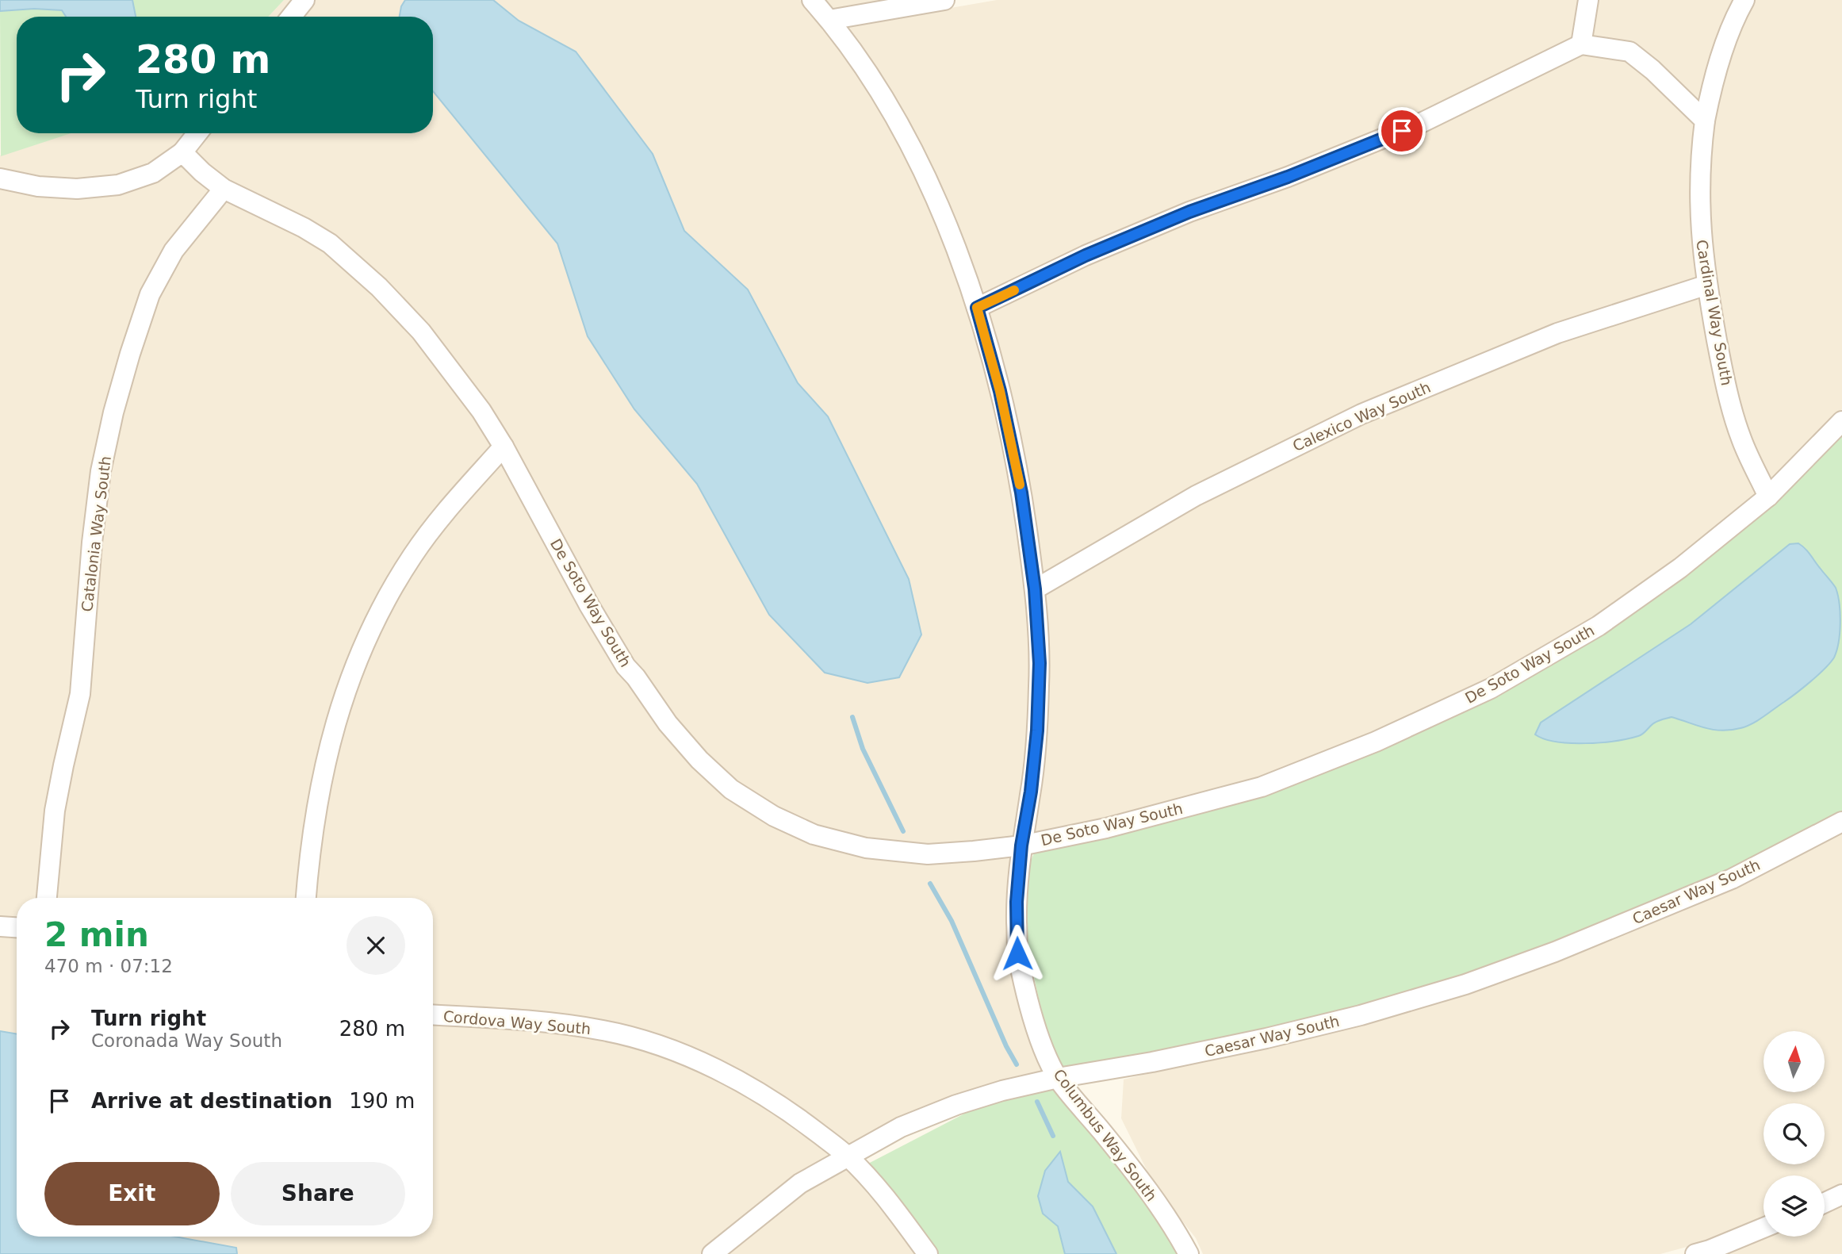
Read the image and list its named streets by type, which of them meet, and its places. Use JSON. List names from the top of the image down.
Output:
{
  "streets": {
    "street": [
      "Cardinal Way South",
      "Calexico Way South",
      "Catalonia Way South",
      "De Soto Way South",
      "Caesar Way South",
      "Cordova Way South",
      "Columbus Way South"
    ]
  },
  "crossings": [
    ["Cardinal Way South", "Calexico Way South"],
    ["Cardinal Way South", "De Soto Way South"],
    ["Calexico Way South", "Columbus Way South"],
    ["Catalonia Way South", "De Soto Way South"],
    ["De Soto Way South", "Columbus Way South"],
    ["Caesar Way South", "Cordova Way South"],
    ["Caesar Way South", "Columbus Way South"]
  ],
  "north": "top",
  "page": {
    "turn": ["280 m", "Turn right"],
    "heading": ["2 min", "470 m · 07:12"],
    "list": [
      {
        "name": "Turn right",
        "note": "Coronada Way South",
        "value": "280 m"
      },
      {
        "name": "Arrive at destination",
        "value": "190 m"
      }
    ],
    "buttons": ["Exit", "Share"]
  }
}
